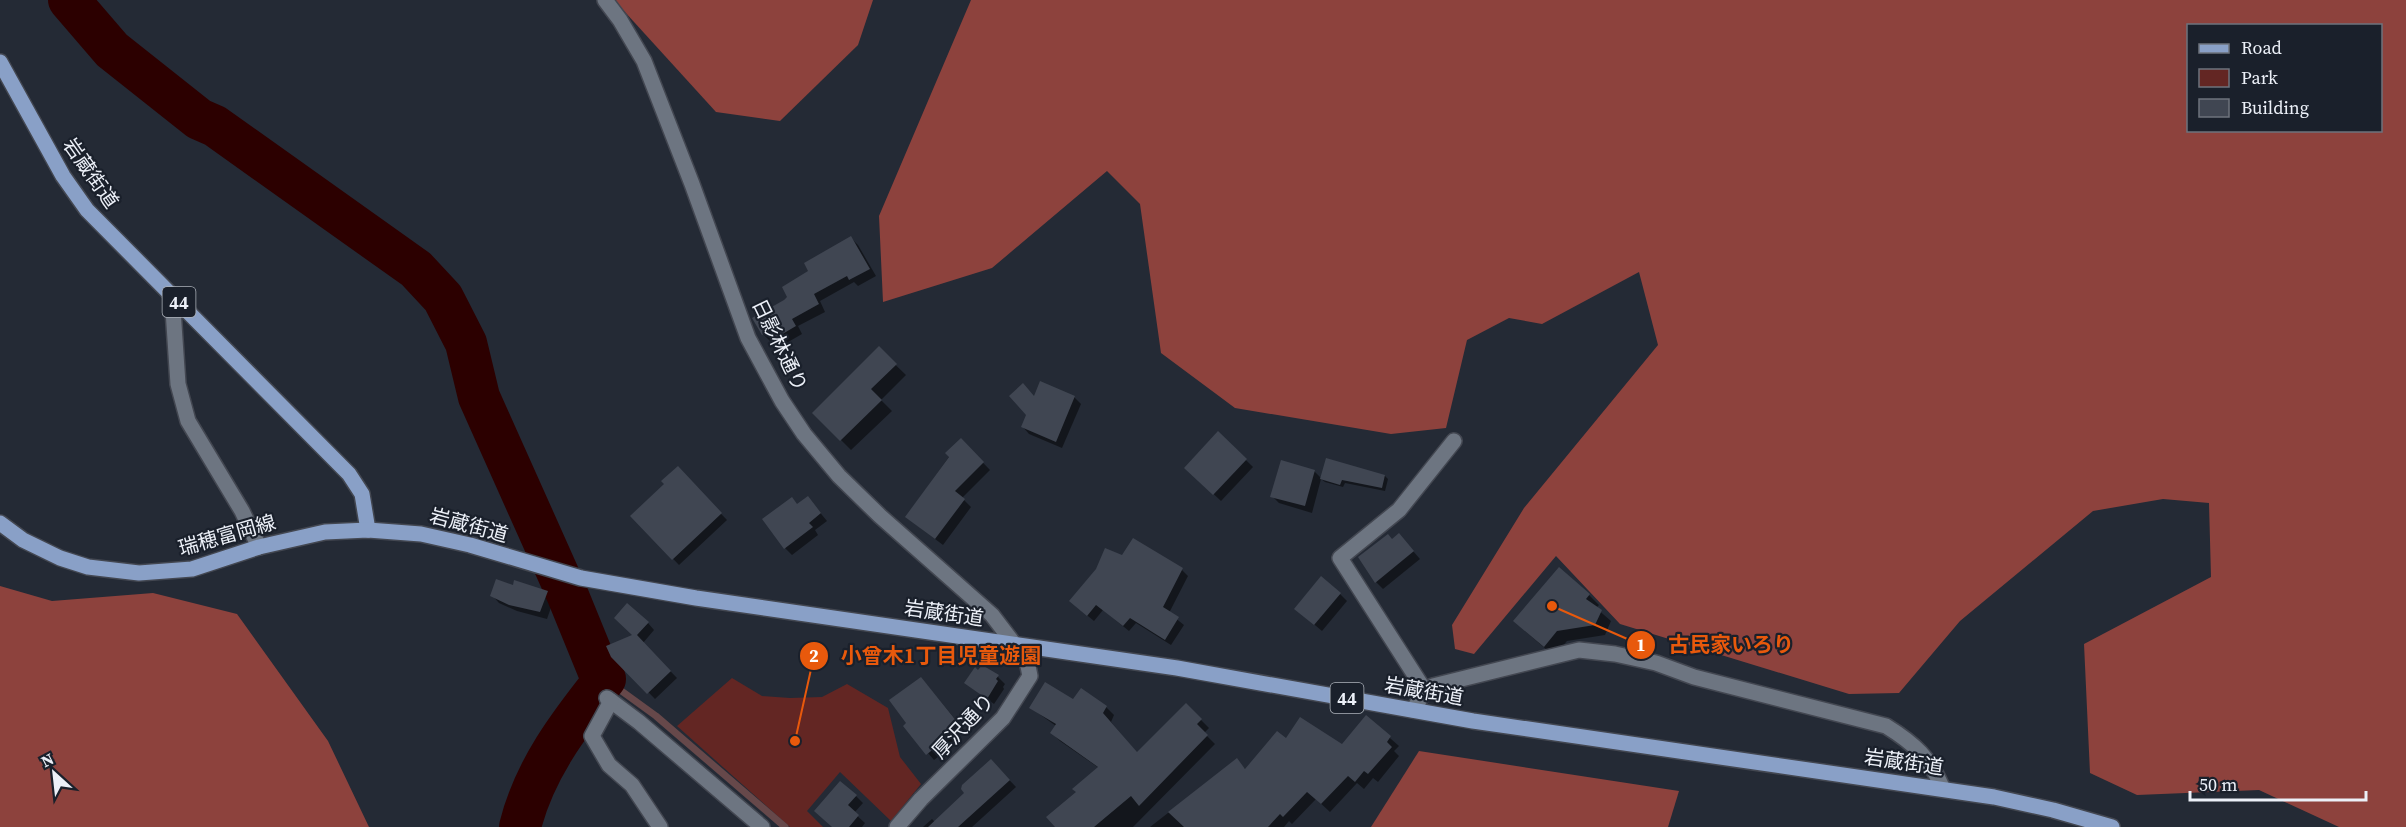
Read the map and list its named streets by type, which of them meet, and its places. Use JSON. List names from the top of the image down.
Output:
{
  "streets": {
    "main road": ["岩蔵街道", "44", "瑞穂富岡線"],
    "street": ["日影林通り", "厚沢通り"]
  },
  "crossings": [
    ["岩蔵街道", "日影林通り"],
    ["岩蔵街道", "瑞穂富岡線"],
    ["岩蔵街道", "厚沢通り"],
    ["日影林通り", "厚沢通り"]
  ],
  "places": ["古民家いろり", "小曾木1丁目児童遊園"],
  "legend": ["Road", "Park", "Building"],
  "scale_bar": "50 m",
  "north": "top left"
}
